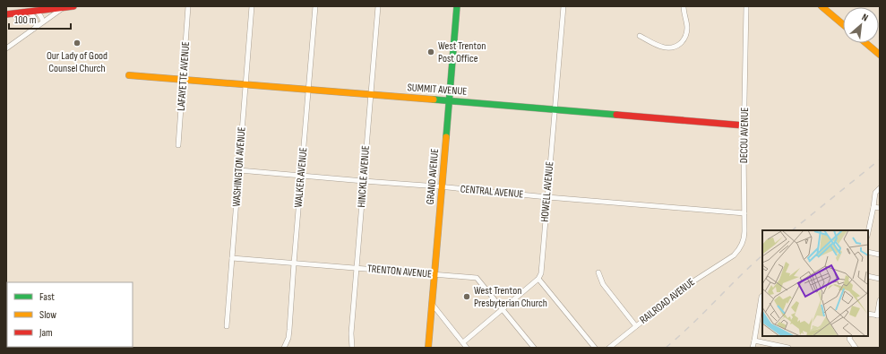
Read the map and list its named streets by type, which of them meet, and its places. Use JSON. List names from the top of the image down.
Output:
{
  "streets": {
    "street": [
      "LAFAYETTE AVENUE",
      "SUMMIT AVENUE",
      "DECOU AVENUE",
      "WASHINGTON AVENUE",
      "HINCKLE AVENUE",
      "GRAND AVENUE",
      "WALKER AVENUE",
      "CENTRAL AVENUE",
      "HOWELL AVENUE",
      "TRENTON AVENUE",
      "RAILROAD AVENUE"
    ]
  },
  "crossings": [
    ["LAFAYETTE AVENUE", "SUMMIT AVENUE"],
    ["SUMMIT AVENUE", "DECOU AVENUE"],
    ["SUMMIT AVENUE", "WASHINGTON AVENUE"],
    ["SUMMIT AVENUE", "HINCKLE AVENUE"],
    ["SUMMIT AVENUE", "GRAND AVENUE"],
    ["SUMMIT AVENUE", "WALKER AVENUE"],
    ["SUMMIT AVENUE", "HOWELL AVENUE"],
    ["DECOU AVENUE", "CENTRAL AVENUE"],
    ["DECOU AVENUE", "RAILROAD AVENUE"],
    ["WASHINGTON AVENUE", "CENTRAL AVENUE"],
    ["WASHINGTON AVENUE", "TRENTON AVENUE"],
    ["HINCKLE AVENUE", "CENTRAL AVENUE"],
    ["HINCKLE AVENUE", "TRENTON AVENUE"],
    ["GRAND AVENUE", "CENTRAL AVENUE"],
    ["GRAND AVENUE", "TRENTON AVENUE"],
    ["WALKER AVENUE", "CENTRAL AVENUE"],
    ["WALKER AVENUE", "TRENTON AVENUE"],
    ["CENTRAL AVENUE", "HOWELL AVENUE"]
  ],
  "places": ["Our Lady of Good Counsel Church", "West Trenton Post Office", "West Trenton Presbyterian Church"],
  "legend": ["Fast", "Slow", "Jam"],
  "scale_bar": "100 m",
  "north": "top right"
}
